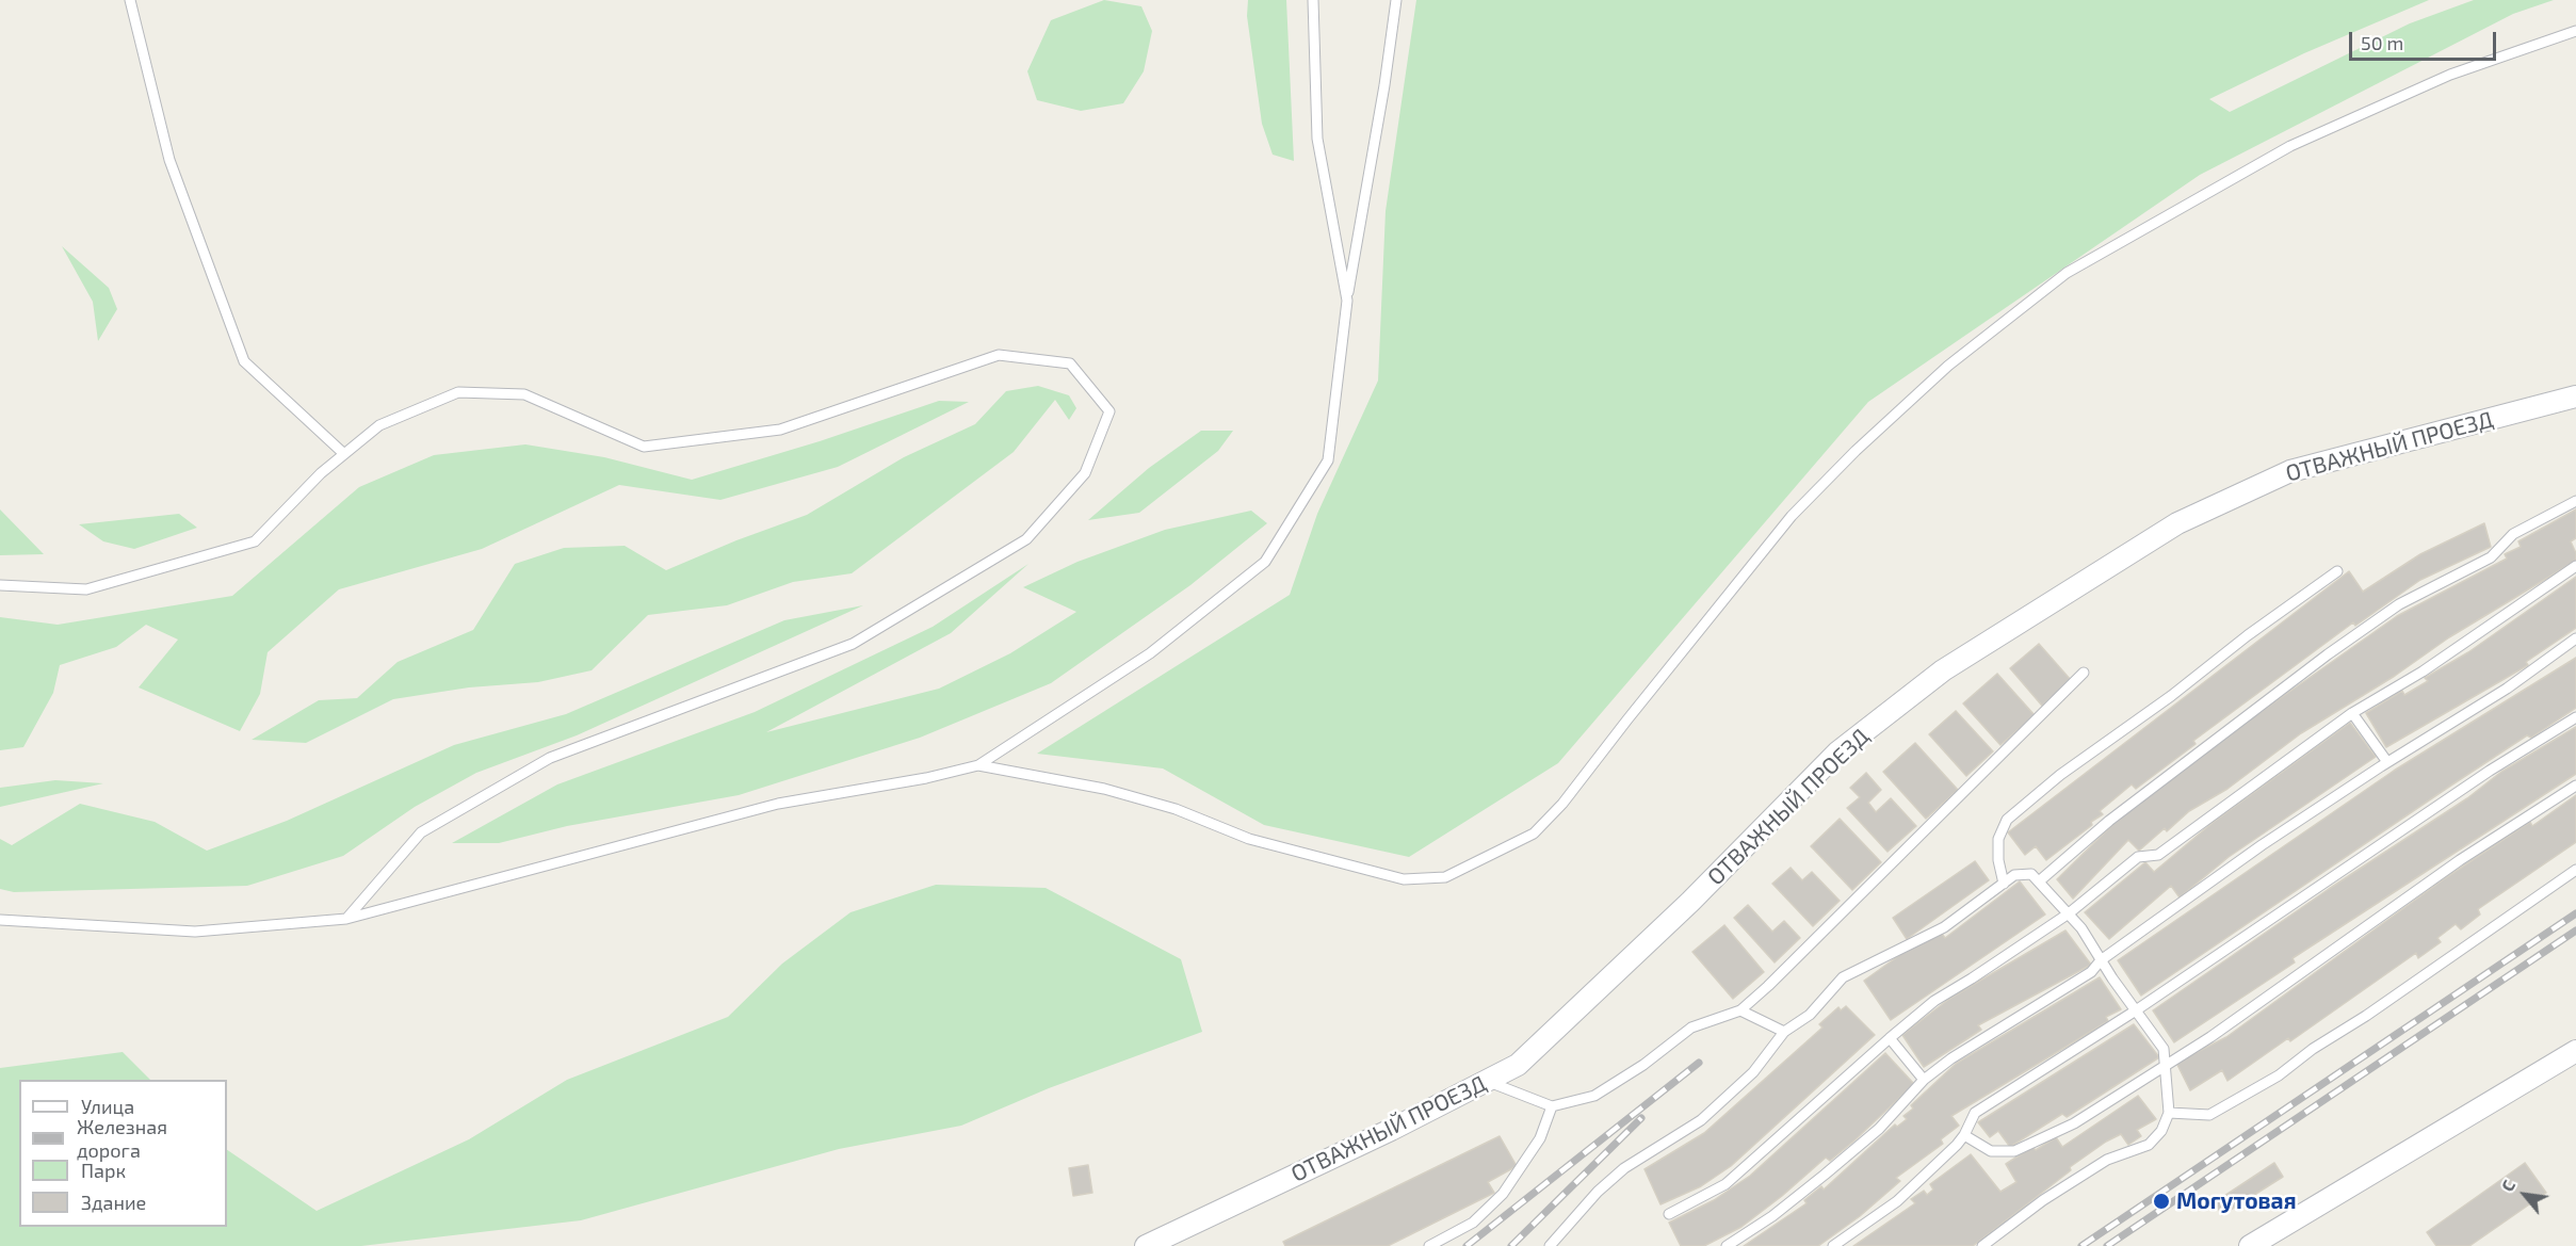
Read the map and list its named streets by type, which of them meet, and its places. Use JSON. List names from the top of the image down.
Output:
{
  "streets": {
    "street": ["ОТВАЖНЫЙ ПРОЕЗД"]
  },
  "places": ["Могутовая"],
  "legend": [
    "Улица",
    "Железная дорога",
    "Парк",
    "Здание"
  ],
  "scale_bar": "50 m",
  "north": "top left"
}
